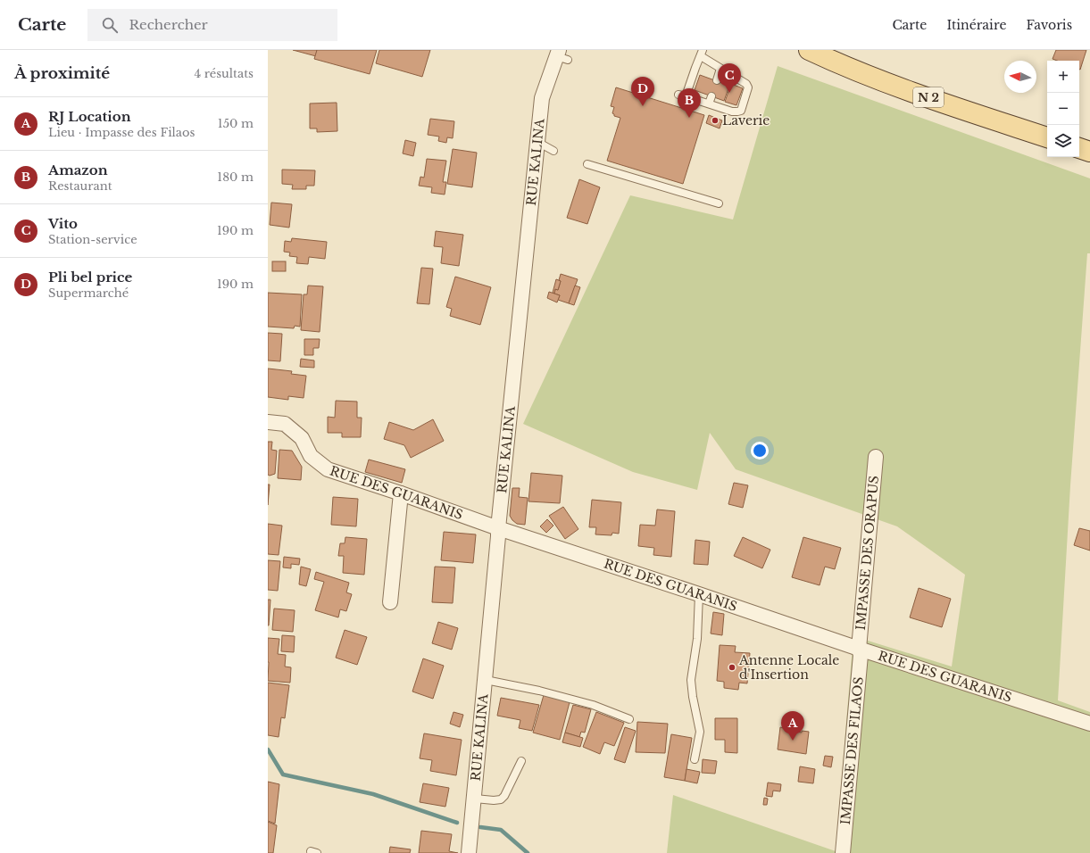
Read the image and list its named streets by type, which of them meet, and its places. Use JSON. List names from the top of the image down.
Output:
{
  "streets": {
    "main road": ["N 2"],
    "street": [
      "RUE KALINA",
      "RUE DES GUARANIS",
      "IMPASSE DES ORAPUS",
      "IMPASSE DES FILAOS"
    ]
  },
  "crossings": [
    ["RUE KALINA", "RUE DES GUARANIS"],
    ["RUE DES GUARANIS", "IMPASSE DES ORAPUS"],
    ["RUE DES GUARANIS", "IMPASSE DES FILAOS"],
    ["IMPASSE DES ORAPUS", "IMPASSE DES FILAOS"]
  ],
  "places": ["Laverie", "Antenne Locale d'Insertion"],
  "north": "left",
  "page": {
    "header": "Carte",
    "search": "Rechercher",
    "nav": ["Carte", "Itinéraire", "Favoris"],
    "heading": ["À proximité", "4 résultats"],
    "map_buttons": ["+", "−"],
    "pins": [
      "C",
      "D",
      "B",
      "A"
    ],
    "list": [
      {
        "mark": "A",
        "name": "RJ Location",
        "note": "Lieu · Impasse des Filaos",
        "value": "150 m"
      },
      {
        "mark": "B",
        "name": "Amazon",
        "note": "Restaurant",
        "value": "180 m"
      },
      {
        "mark": "C",
        "name": "Vito",
        "note": "Station-service",
        "value": "190 m"
      },
      {
        "mark": "D",
        "name": "Pli bel price",
        "note": "Supermarché",
        "value": "190 m"
      }
    ]
  }
}
